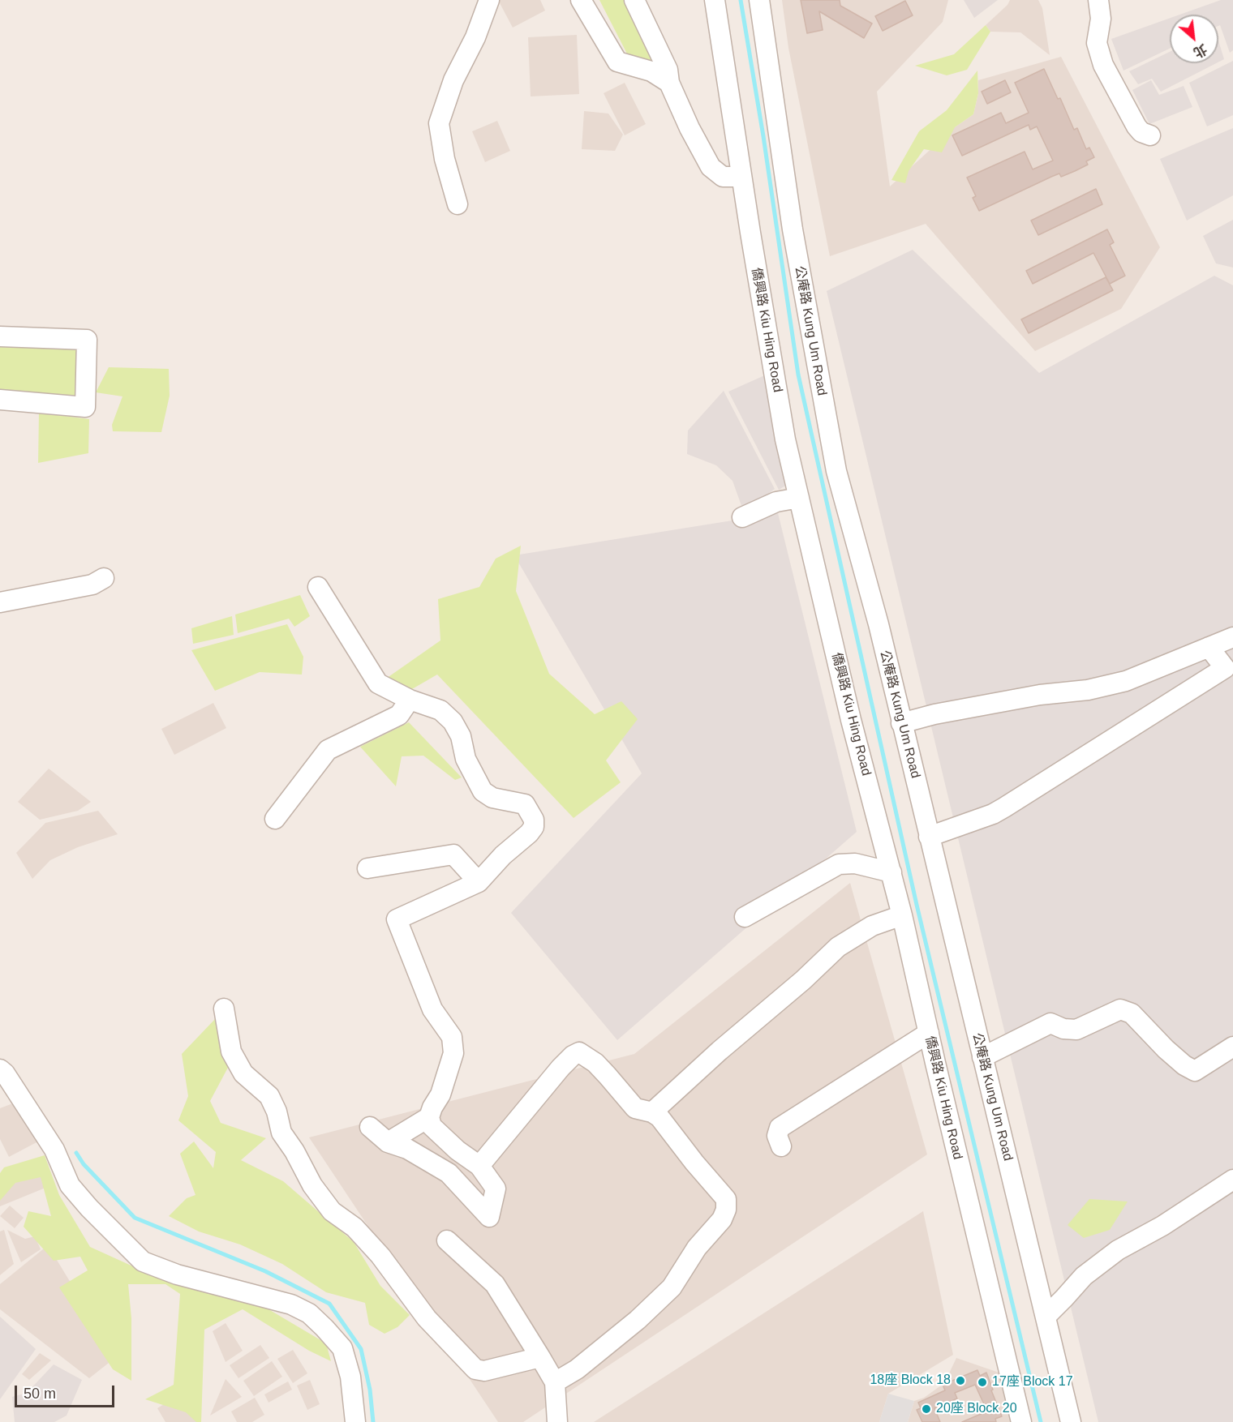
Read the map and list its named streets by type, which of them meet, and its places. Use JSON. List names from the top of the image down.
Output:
{
  "streets": {
    "street": ["僑興路 Kiu Hing Road", "公庵路 Kung Um Road"]
  },
  "places": ["18座 Block 18", "17座 Block 17", "20座 Block 20"],
  "scale_bar": "50 m",
  "north": "bottom right"
}
